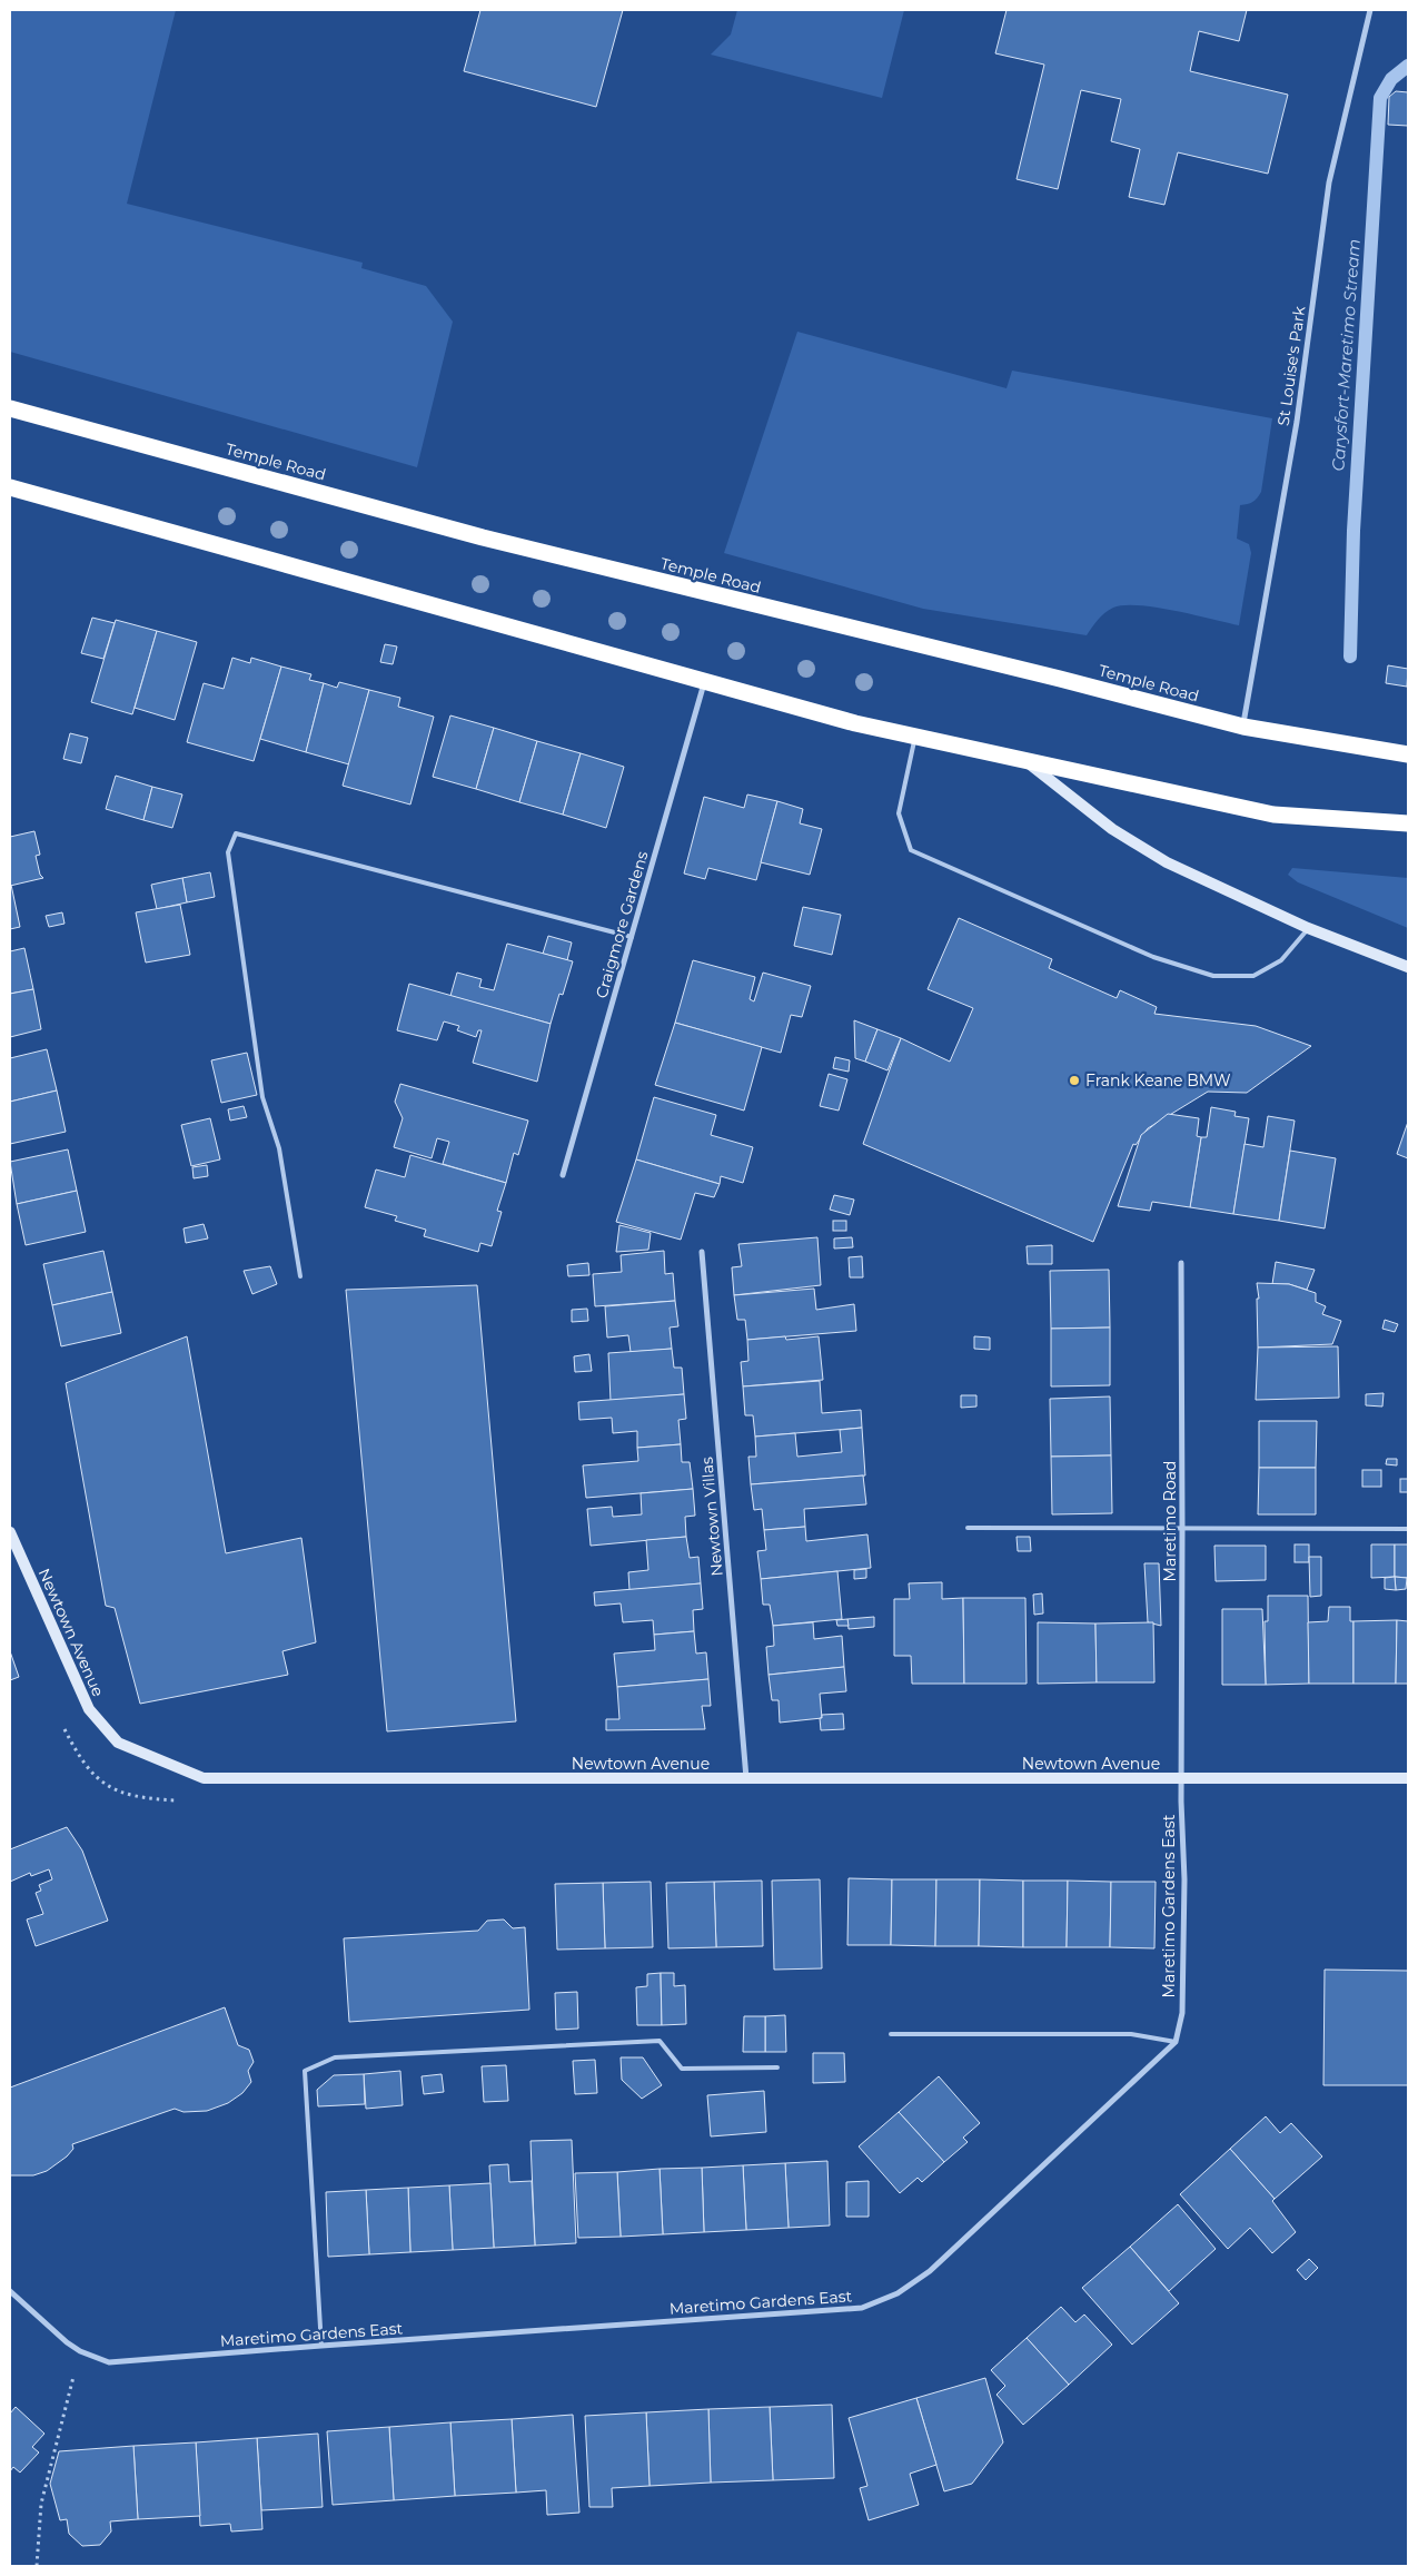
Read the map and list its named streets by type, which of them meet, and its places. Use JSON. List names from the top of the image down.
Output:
{
  "streets": {
    "highway": ["Temple Road"],
    "street": [
      "St Louise's Park",
      "Craigmore Gardens",
      "Newtown Villas",
      "Maretimo Road",
      "Newtown Avenue",
      "Maretimo Gardens East"
    ]
  },
  "crossings": [
    ["St Louise's Park", "Temple Road"],
    ["Newtown Villas", "Newtown Avenue"],
    ["Maretimo Road", "Newtown Avenue"],
    ["Maretimo Road", "Maretimo Gardens East"],
    ["Newtown Avenue", "Maretimo Gardens East"]
  ],
  "water": ["Carysfort-Maretimo Stream"],
  "places": ["Frank Keane BMW"]
}
